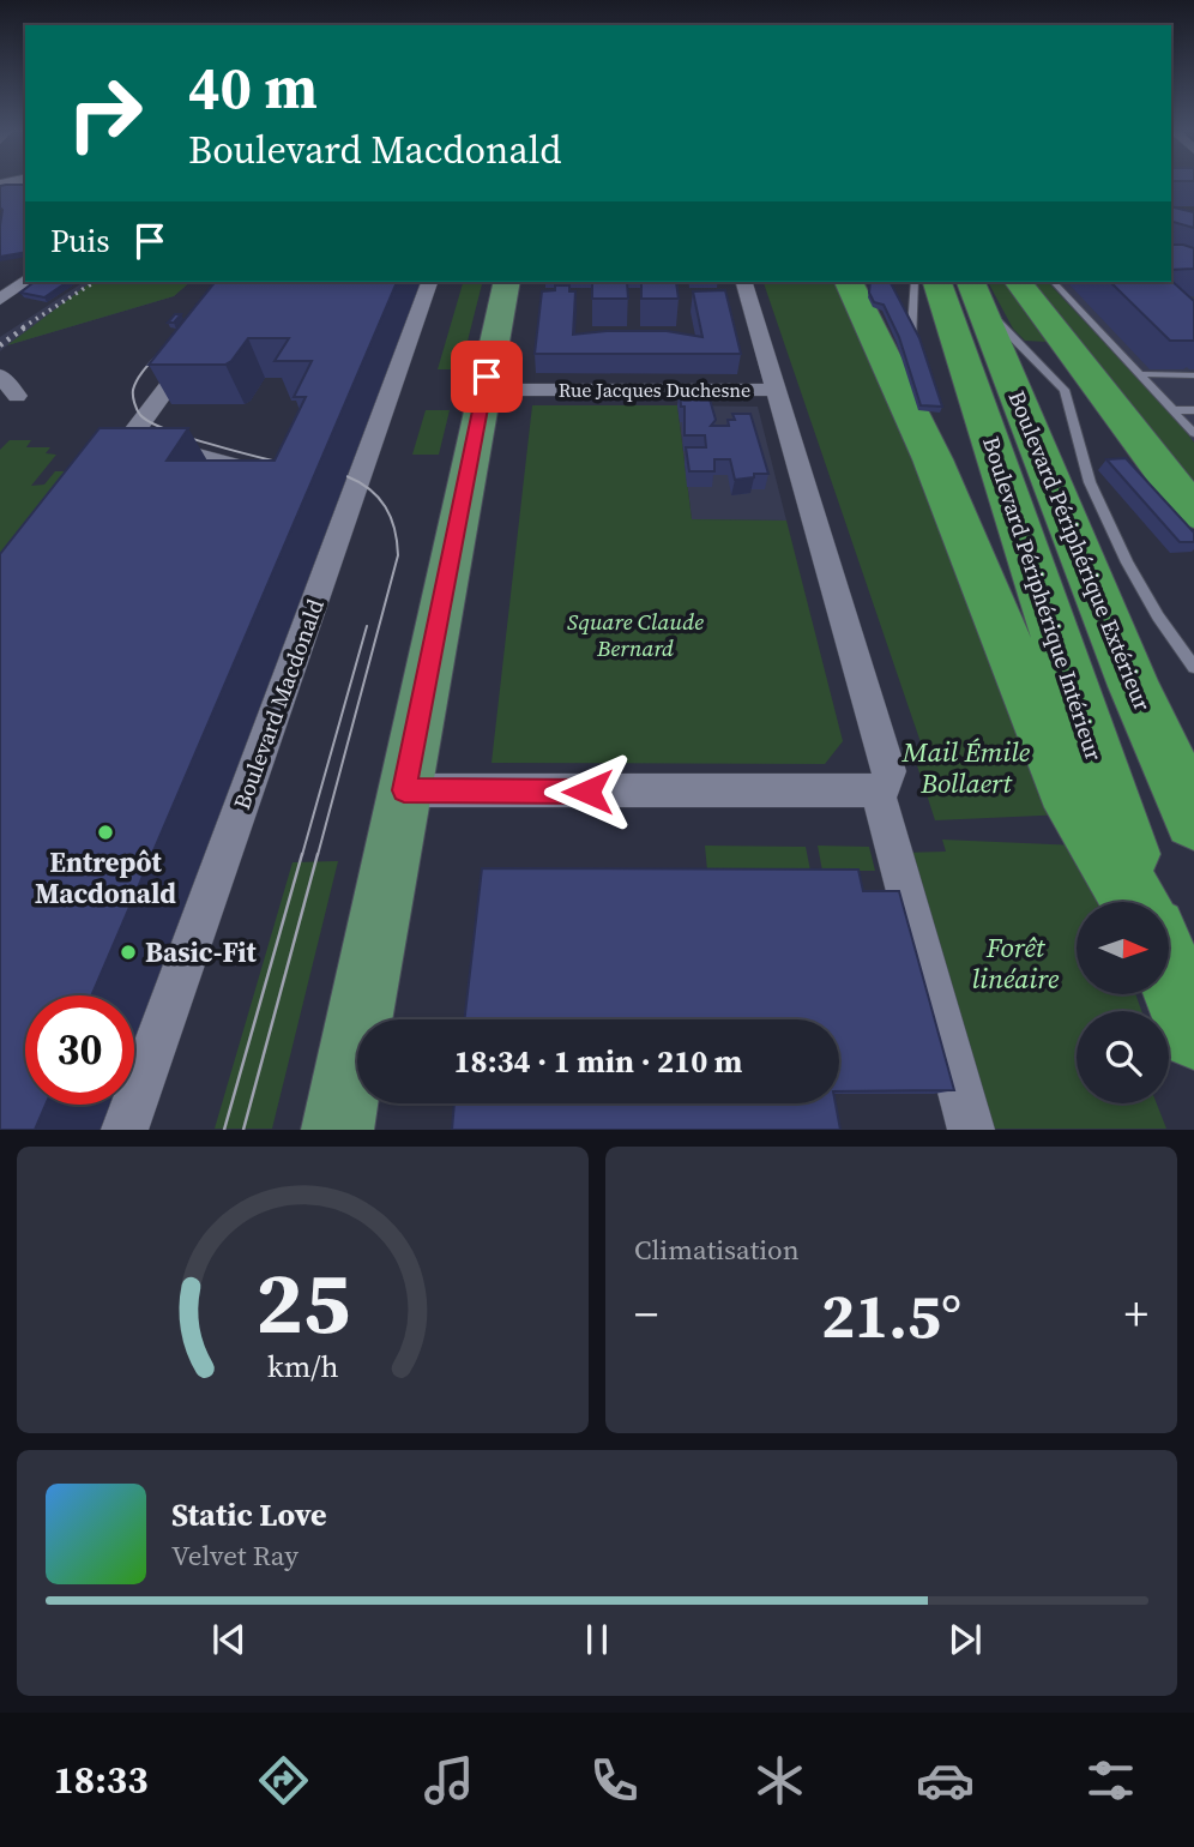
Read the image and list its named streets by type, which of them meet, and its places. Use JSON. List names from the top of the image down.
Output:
{
  "streets": {
    "highway": ["Boulevard Périphérique Extérieur", "Boulevard Périphérique Intérieur"],
    "street": ["Rue Jacques Duchesne", "Boulevard Macdonald"]
  },
  "parks": ["Square Claude Bernard", "Mail Émile Bollaert", "Forêt linéaire"],
  "places": ["Entrepôt Macdonald", "Basic-Fit"],
  "north": "right",
  "page": {
    "turn": ["40 m", "Boulevard Macdonald"],
    "then": "Puis",
    "limit": "30",
    "trip": "18:34 · 1 min · 210 m",
    "tile": "Climatisation",
    "heat": ["−", "21.5°", "+"],
    "song": ["Static Love", "Velvet Ray"],
    "tabs": "18:33",
    "gauge": ["25", "km/h"]
  }
}
